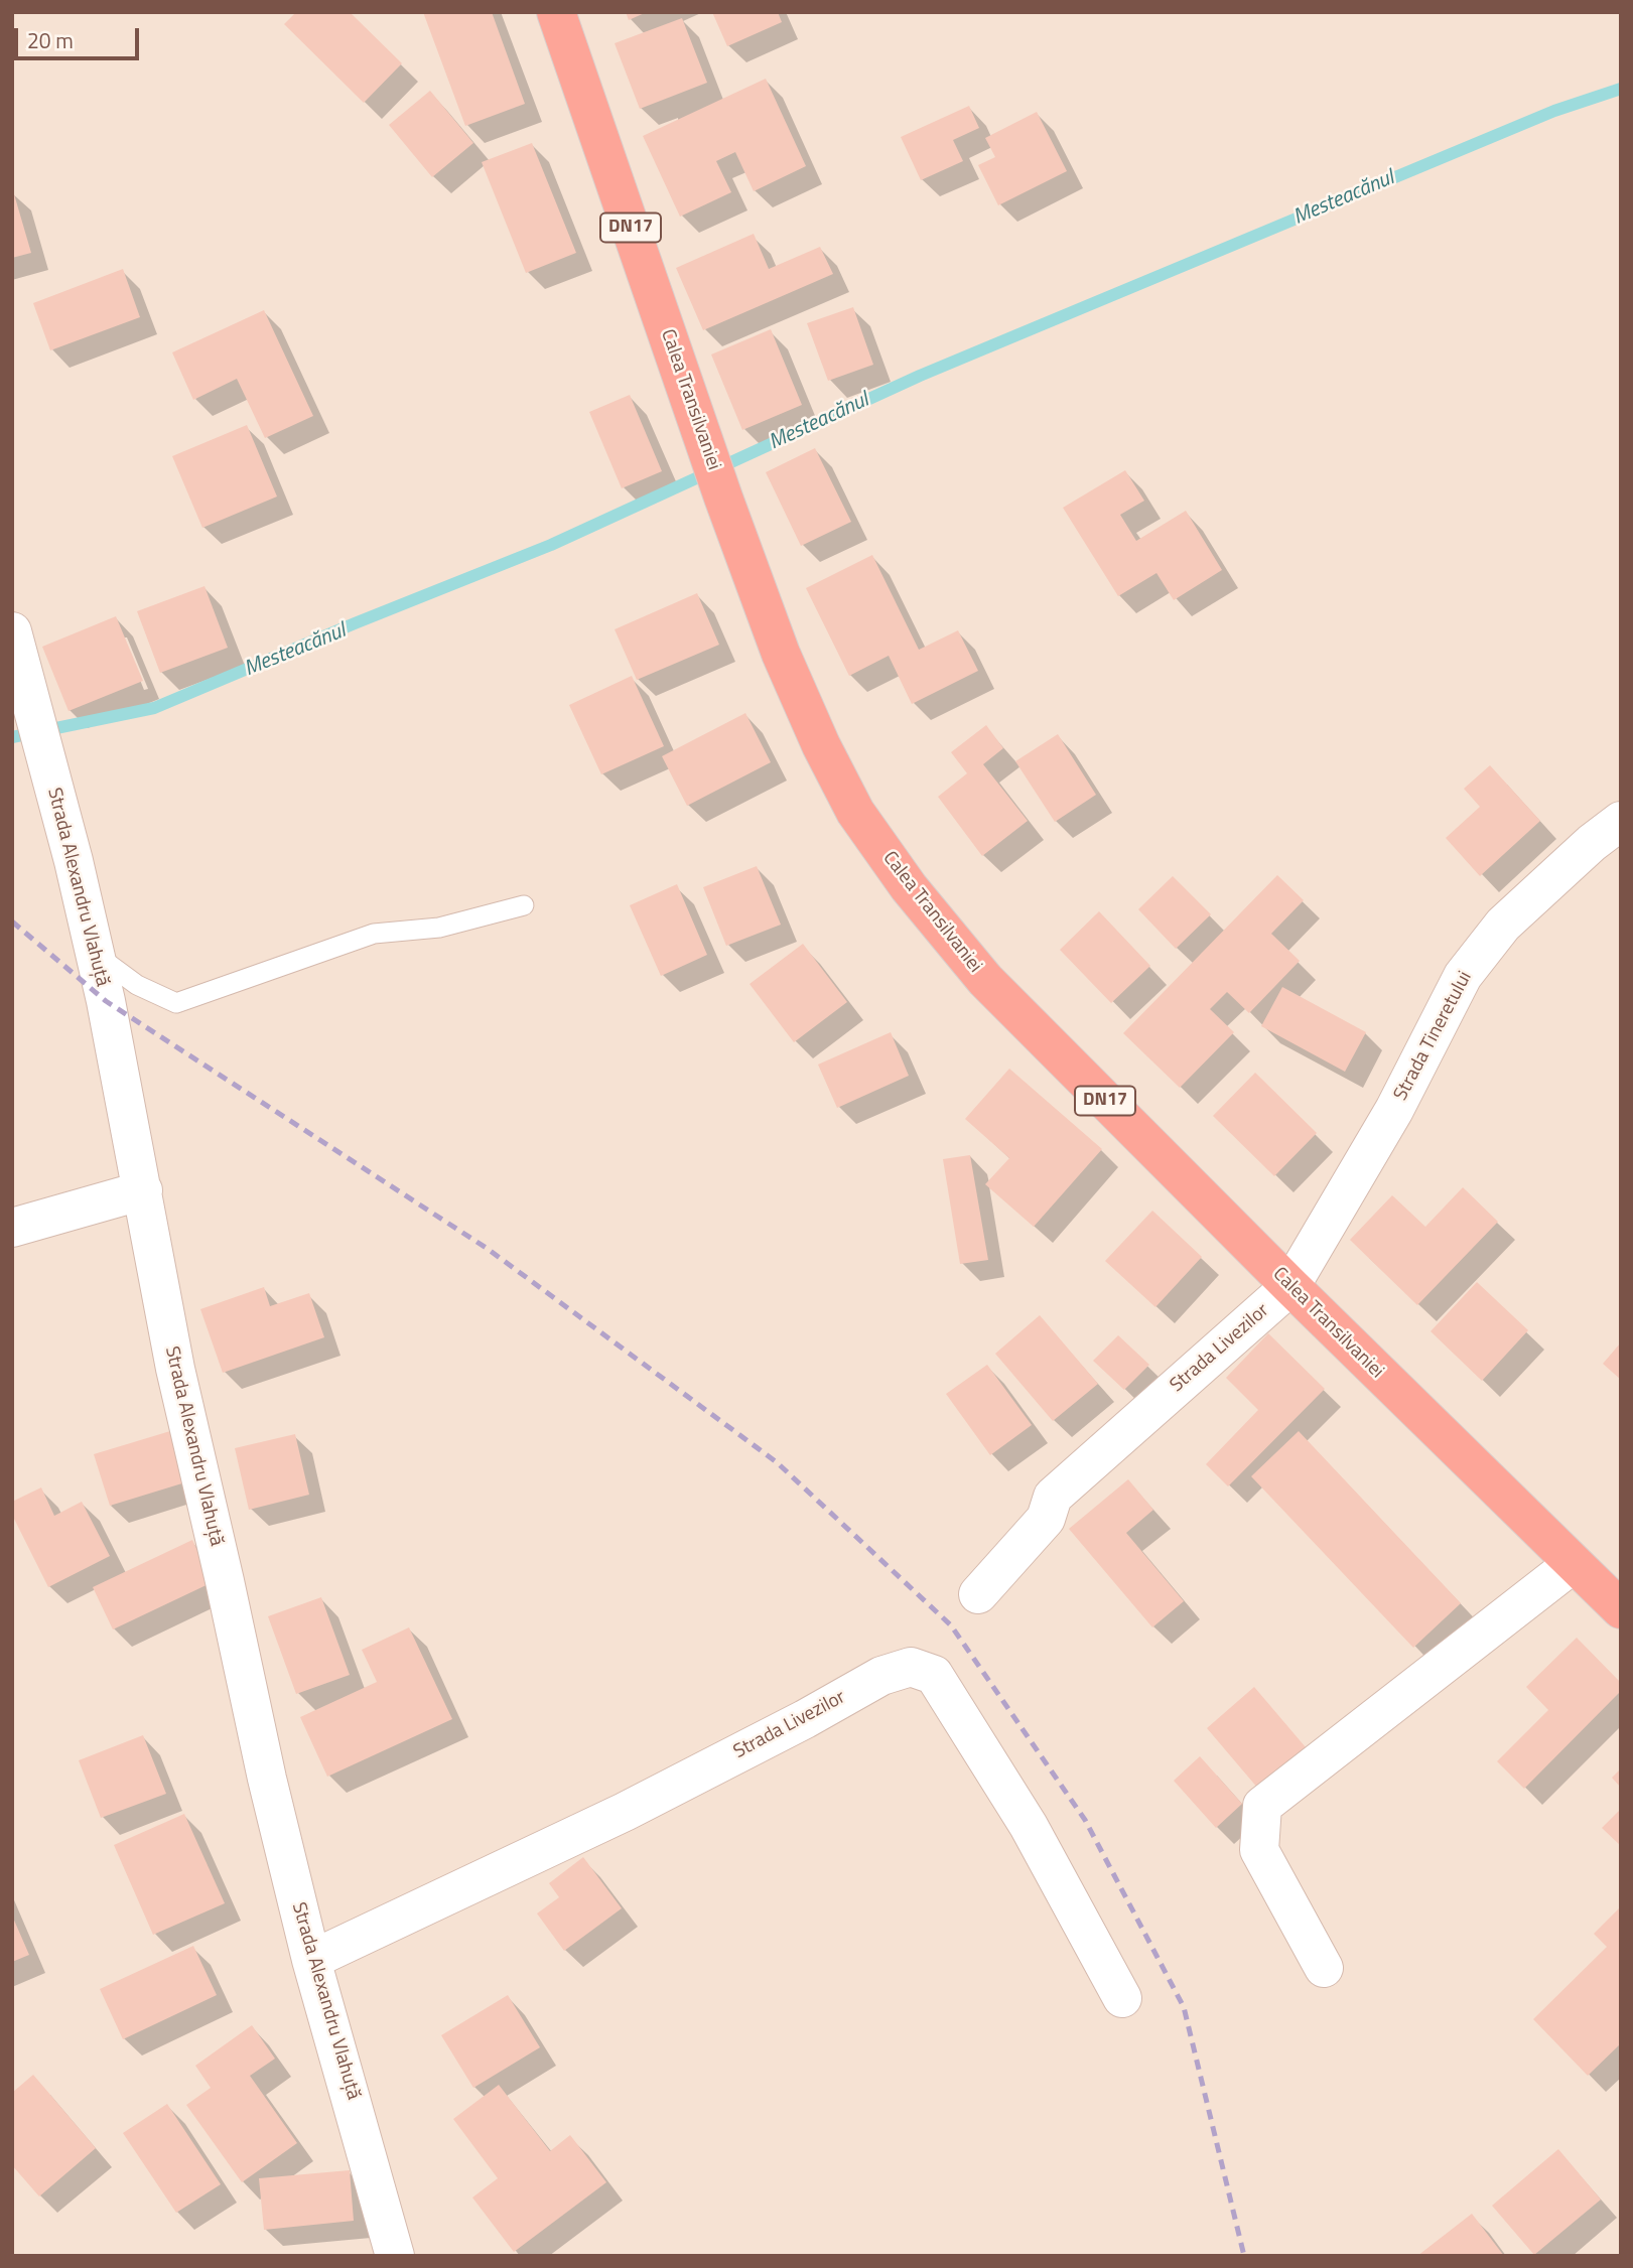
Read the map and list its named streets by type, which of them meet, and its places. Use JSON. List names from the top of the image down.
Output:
{
  "streets": {
    "highway": ["DN17", "Calea Transilvaniei"],
    "street": ["Strada Alexandru Vlahuță", "Strada Tineretului", "Strada Livezilor"]
  },
  "crossings": [
    ["Calea Transilvaniei", "Strada Tineretului"],
    ["Calea Transilvaniei", "Strada Livezilor"],
    ["Strada Alexandru Vlahuță", "Strada Livezilor"],
    ["Strada Tineretului", "Strada Livezilor"]
  ],
  "water": ["Mesteacănul"],
  "scale_bar": "20 m"
}
